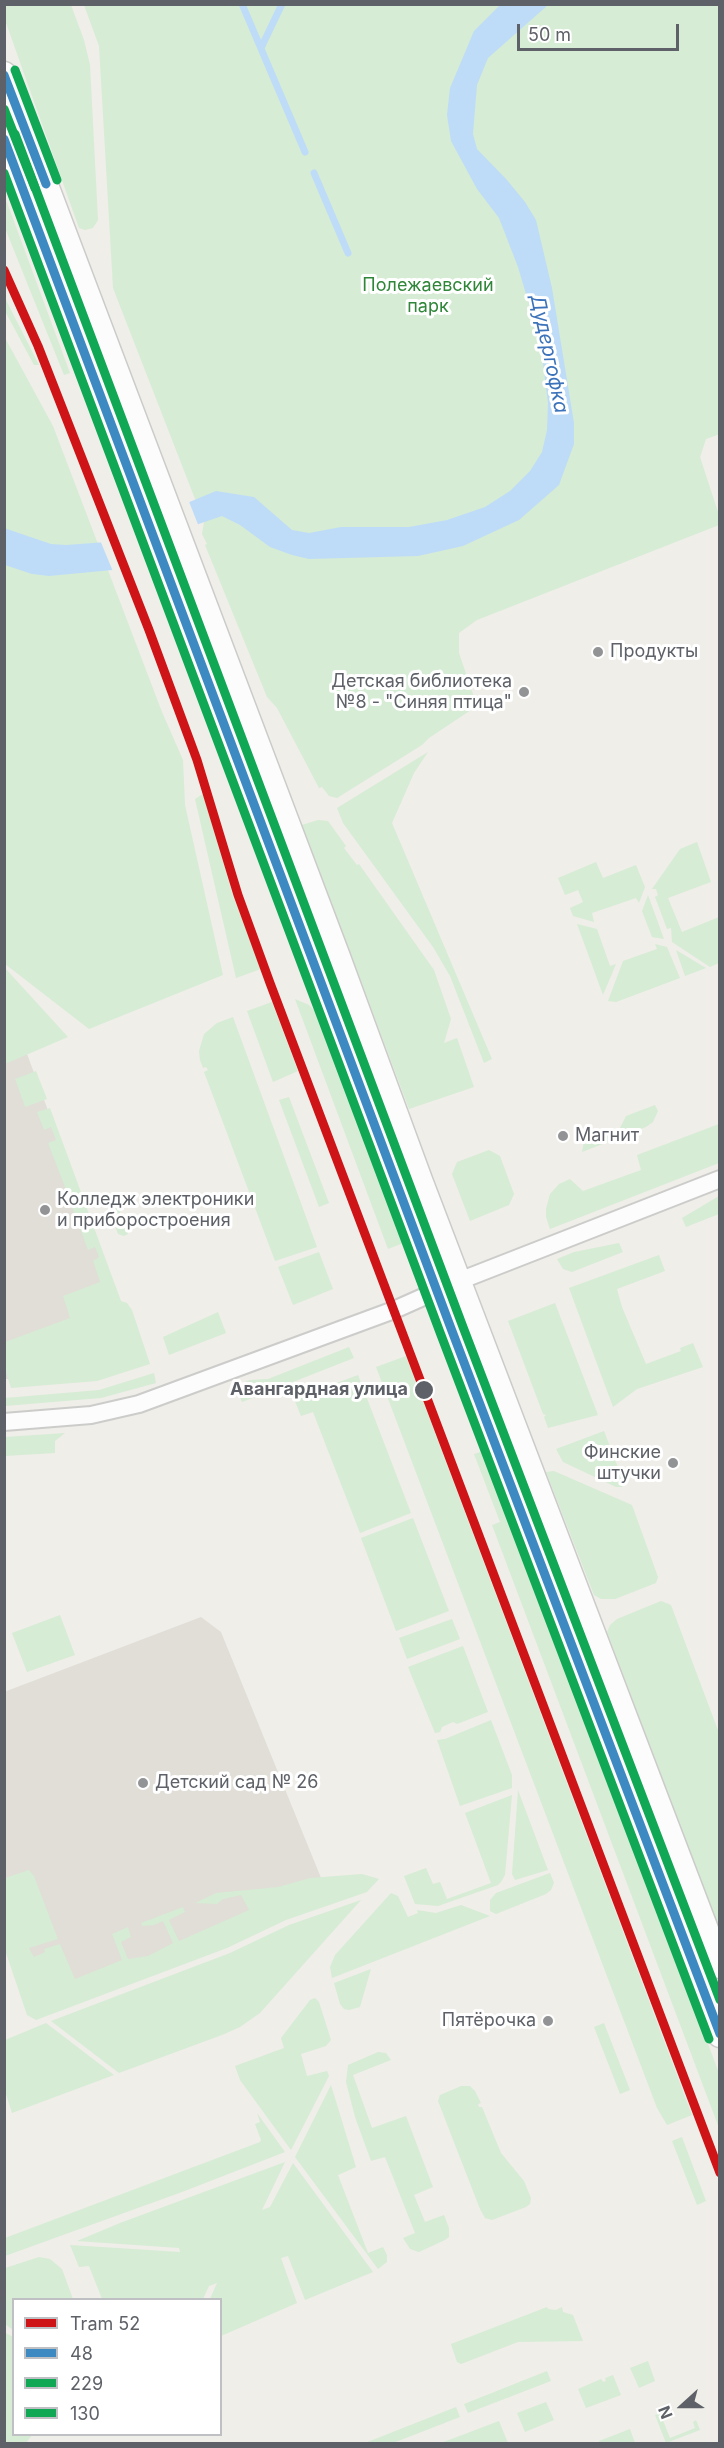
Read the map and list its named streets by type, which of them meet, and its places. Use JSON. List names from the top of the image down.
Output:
{
  "water": ["Дудергофка"],
  "parks": ["Полежаевский парк"],
  "places": [
    "Продукты",
    "Детская библиотека №8 - \"Синяя птица\"",
    "Магнит",
    "Колледж электроники и приборостроения",
    "Авангардная улица",
    "Финские штучки",
    "Детский сад № 26",
    "Пятёрочка"
  ],
  "lines": [
    "transit line 130",
    "transit line 48",
    "transit line 229",
    "tram line 52"
  ],
  "legend": [
    "Tram 52",
    "48",
    "229",
    "130"
  ],
  "scale_bar": "50 m",
  "north": "left"
}
